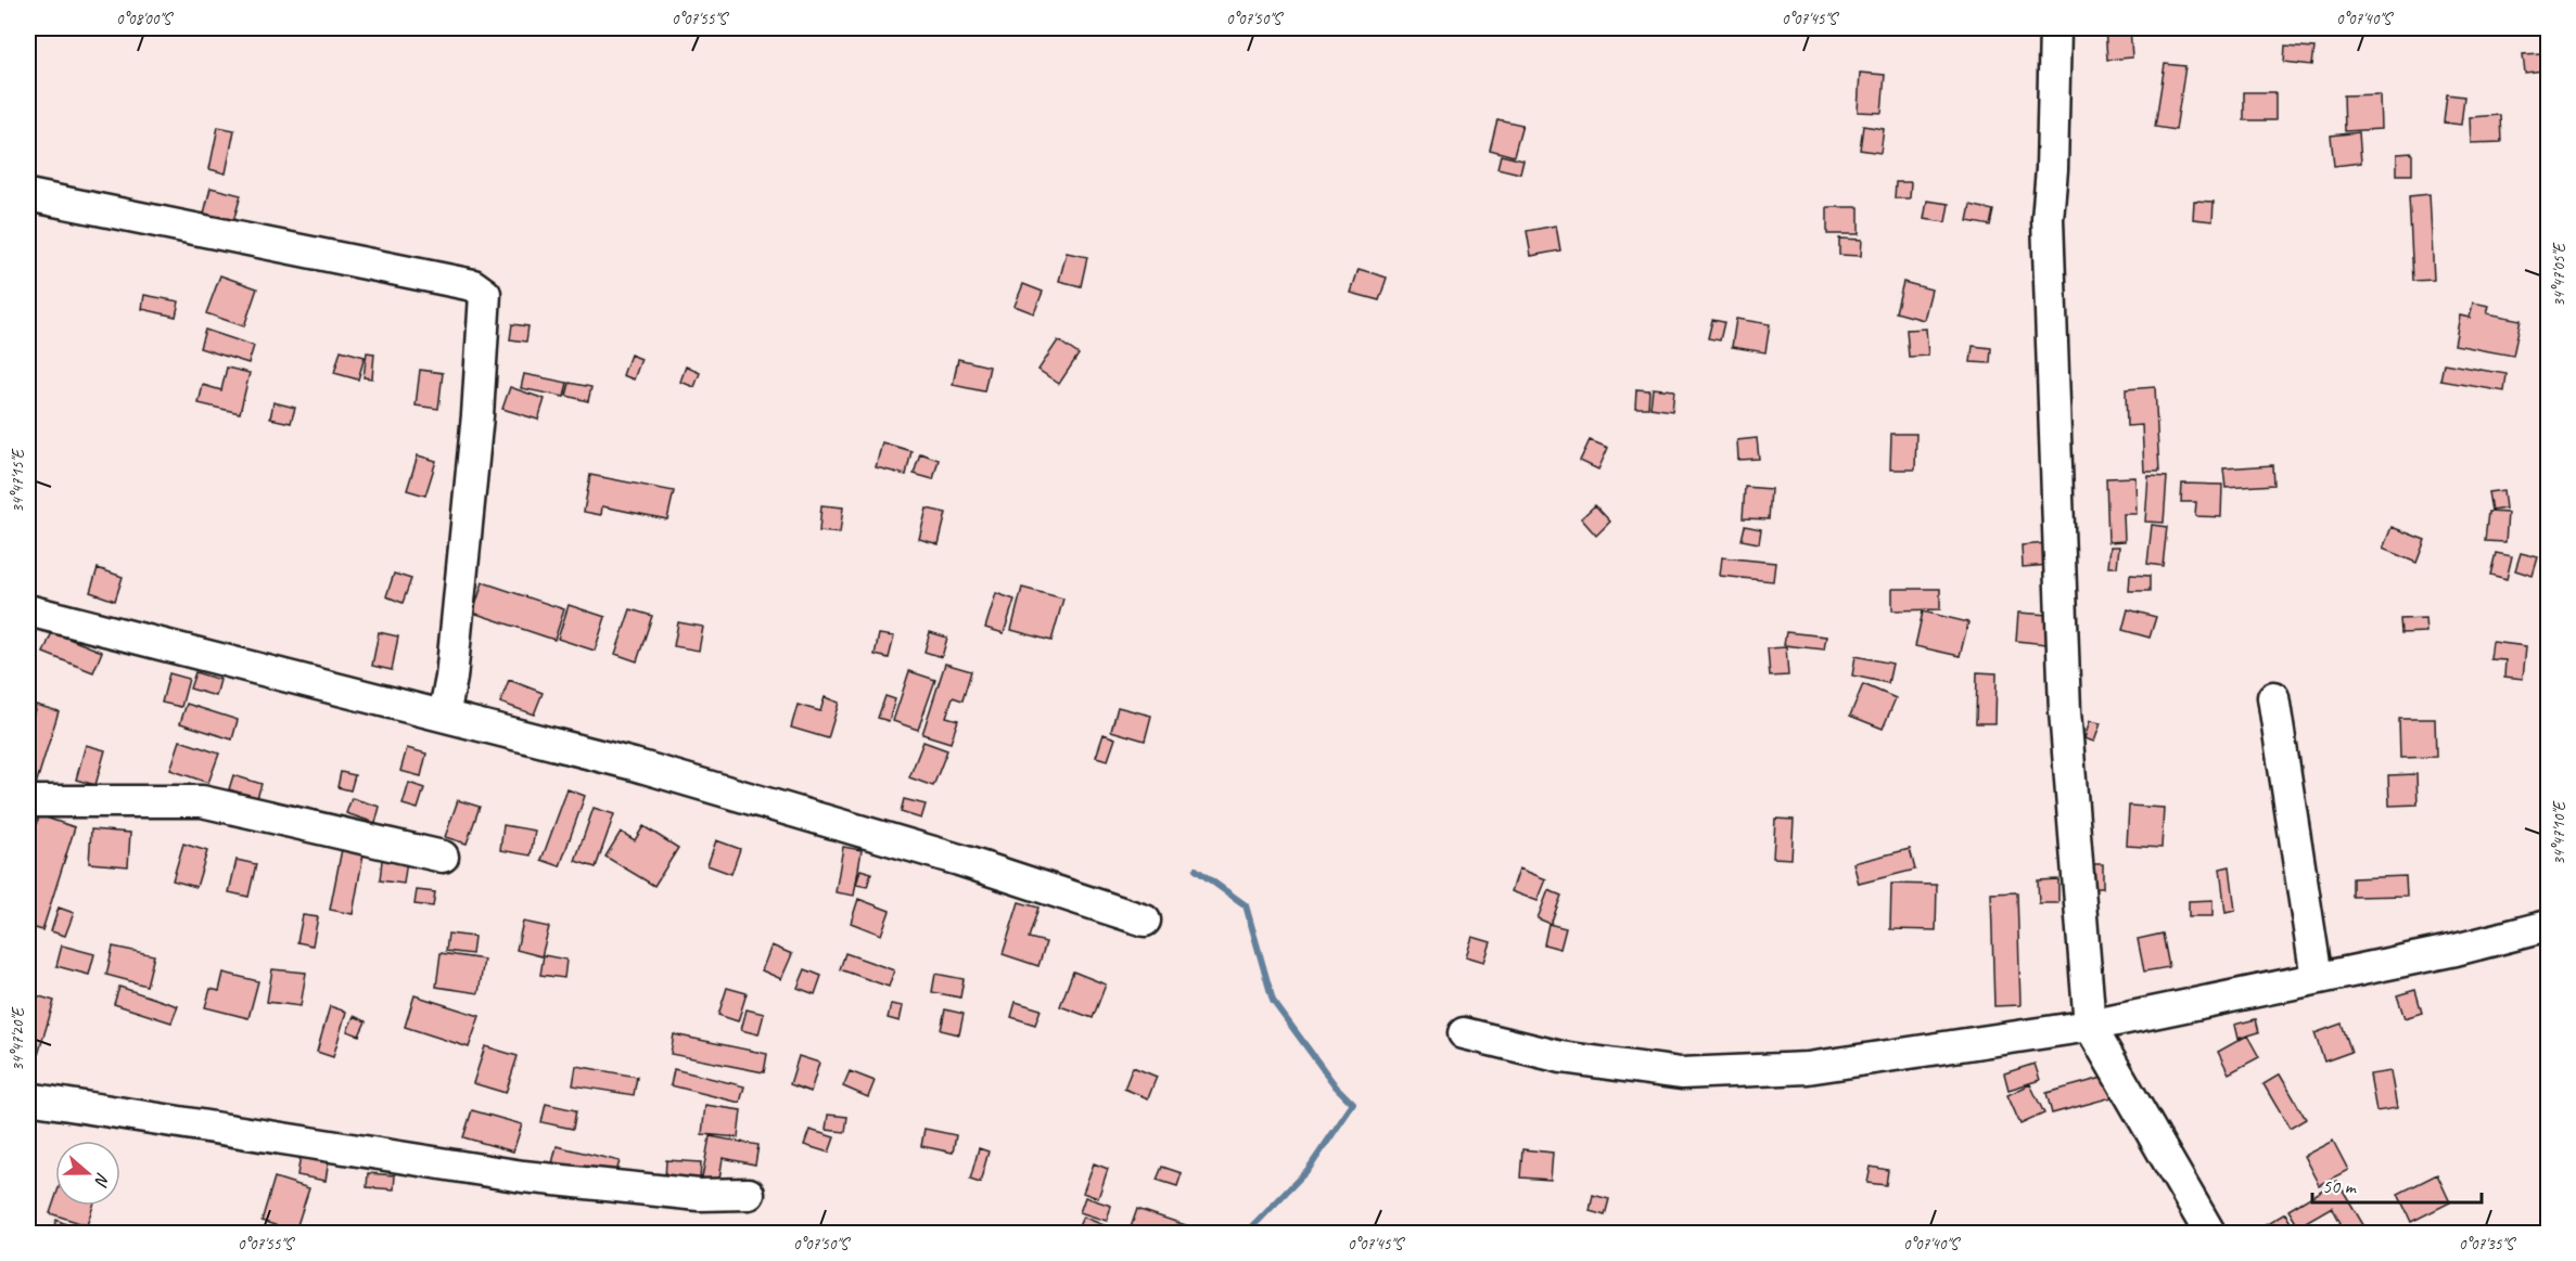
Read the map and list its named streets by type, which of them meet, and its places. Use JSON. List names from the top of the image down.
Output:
{
  "scale_bar": "50 m",
  "north": "right",
  "coordinates": [
    "0°08'00\"S",
    "0°07'55\"S",
    "0°07'50\"S",
    "0°07'45\"S",
    "0°07'40\"S",
    "34°47'05\"E",
    "34°47'15\"E",
    "34°47'10\"E",
    "34°47'20\"E",
    "0°07'35\"S"
  ]
}
